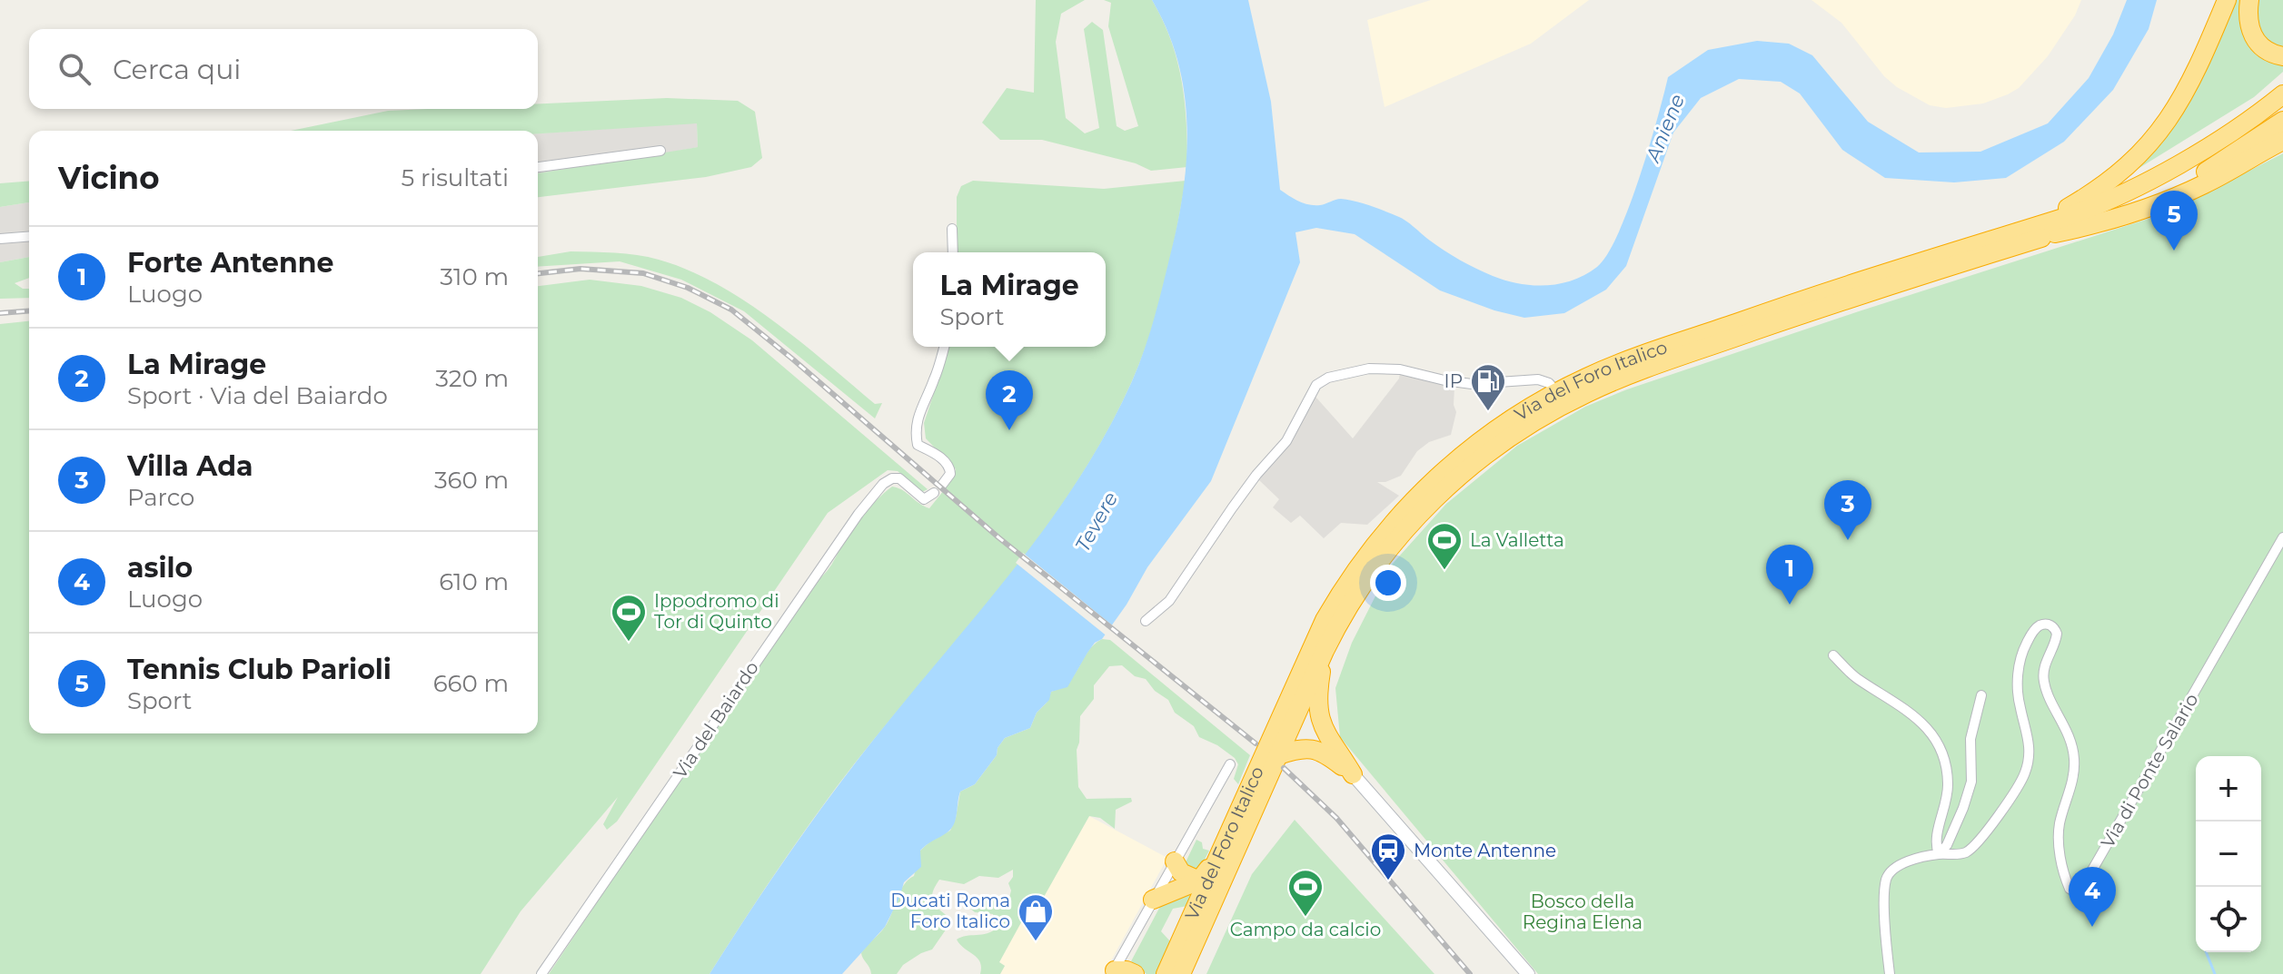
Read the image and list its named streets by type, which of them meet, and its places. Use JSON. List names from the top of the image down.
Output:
{
  "streets": {
    "highway": ["Via del Foro Italico"],
    "street": ["Via del Baiardo", "Via di Ponte Salario"]
  },
  "water": ["Aniene", "Tevere"],
  "parks": ["Bosco della Regina Elena"],
  "places": {
    "fuel station": ["IP"],
    "sports": ["La Valletta", "Ippodromo di Tor di Quinto", "Campo da calcio"],
    "station": ["Monte Antenne"],
    "shop": ["Ducati Roma Foro Italico"]
  },
  "page": {
    "search": "Cerca qui",
    "heading": ["Vicino", "5 risultati"],
    "pins": [
      "5",
      "2",
      "3",
      "1",
      "4"
    ],
    "list": [
      {
        "mark": "1",
        "name": "Forte Antenne",
        "note": "Luogo",
        "value": "310 m"
      },
      {
        "mark": "2",
        "name": "La Mirage",
        "note": "Sport · Via del Baiardo",
        "value": "320 m"
      },
      {
        "mark": "3",
        "name": "Villa Ada",
        "note": "Parco",
        "value": "360 m"
      },
      {
        "mark": "4",
        "name": "asilo",
        "note": "Luogo",
        "value": "610 m"
      },
      {
        "mark": "5",
        "name": "Tennis Club Parioli",
        "note": "Sport",
        "value": "660 m"
      }
    ],
    "popup": ["La Mirage", "Sport"],
    "map_buttons": ["+", "−"]
  }
}
